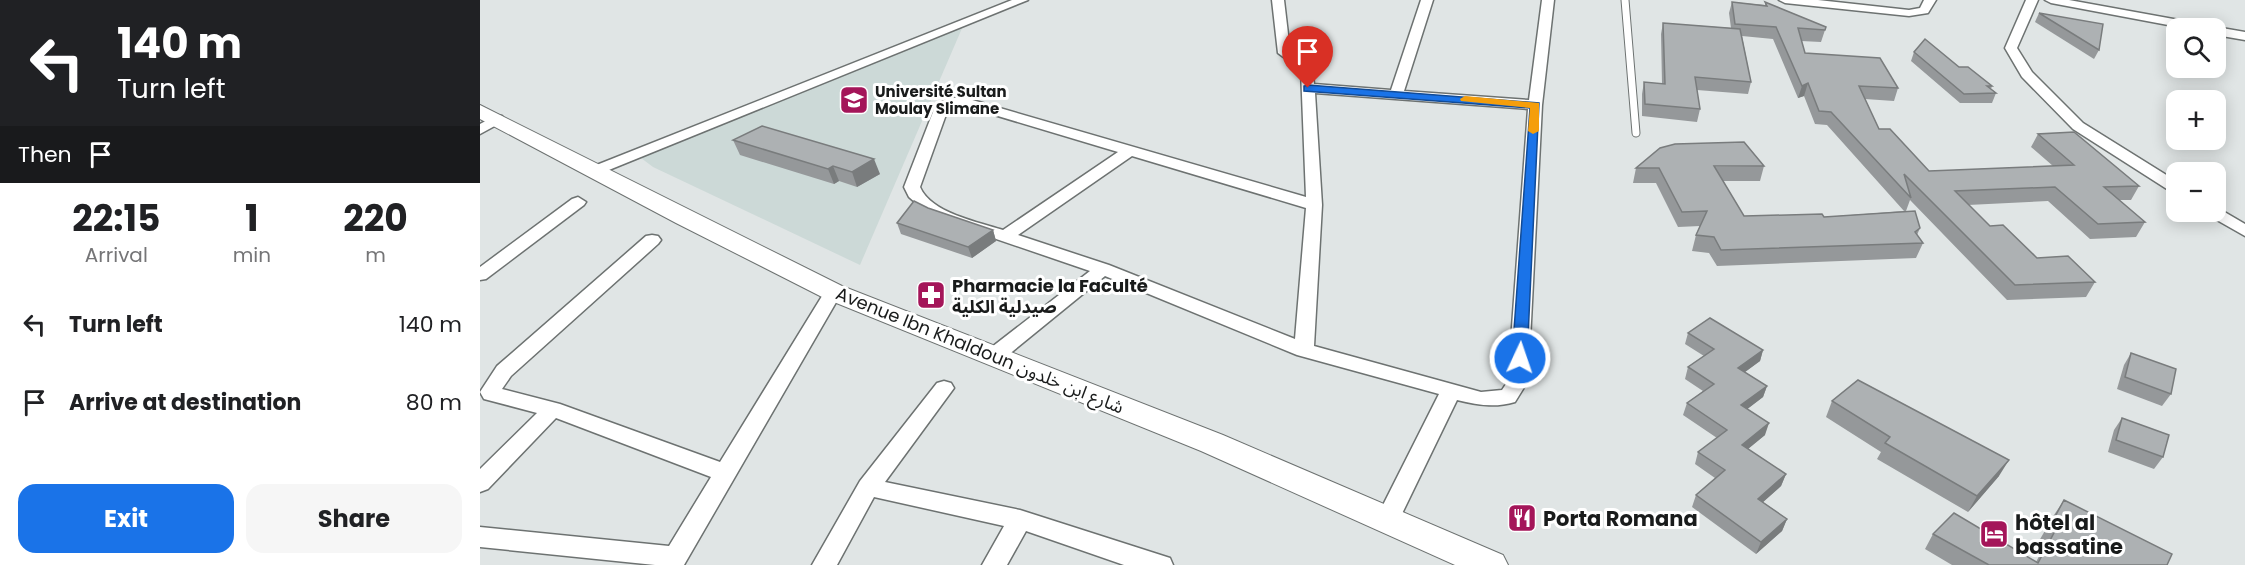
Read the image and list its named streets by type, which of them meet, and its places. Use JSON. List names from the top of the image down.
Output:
{
  "streets": {
    "street": ["Avenue Ibn Khaldoun شارع ابن خلدون"]
  },
  "places": {
    "school or university": ["Université Sultan Moulay Slimane"],
    "pharmacy": ["Pharmacie la Faculté صيدلية الكلية"],
    "restaurant": ["Porta Romana"],
    "hotel": ["hôtel al bassatine"]
  },
  "page": {
    "turn": ["140 m", "Turn left"],
    "map_buttons": ["+", "−"],
    "then": "Then",
    "eta": [
      "22:15",
      "Arrival",
      "1",
      "min",
      "220",
      "m"
    ],
    "list": [
      {
        "name": "Turn left",
        "value": "140 m"
      },
      {
        "name": "Arrive at destination",
        "value": "80 m"
      }
    ],
    "buttons": ["Exit", "Share"]
  }
}
